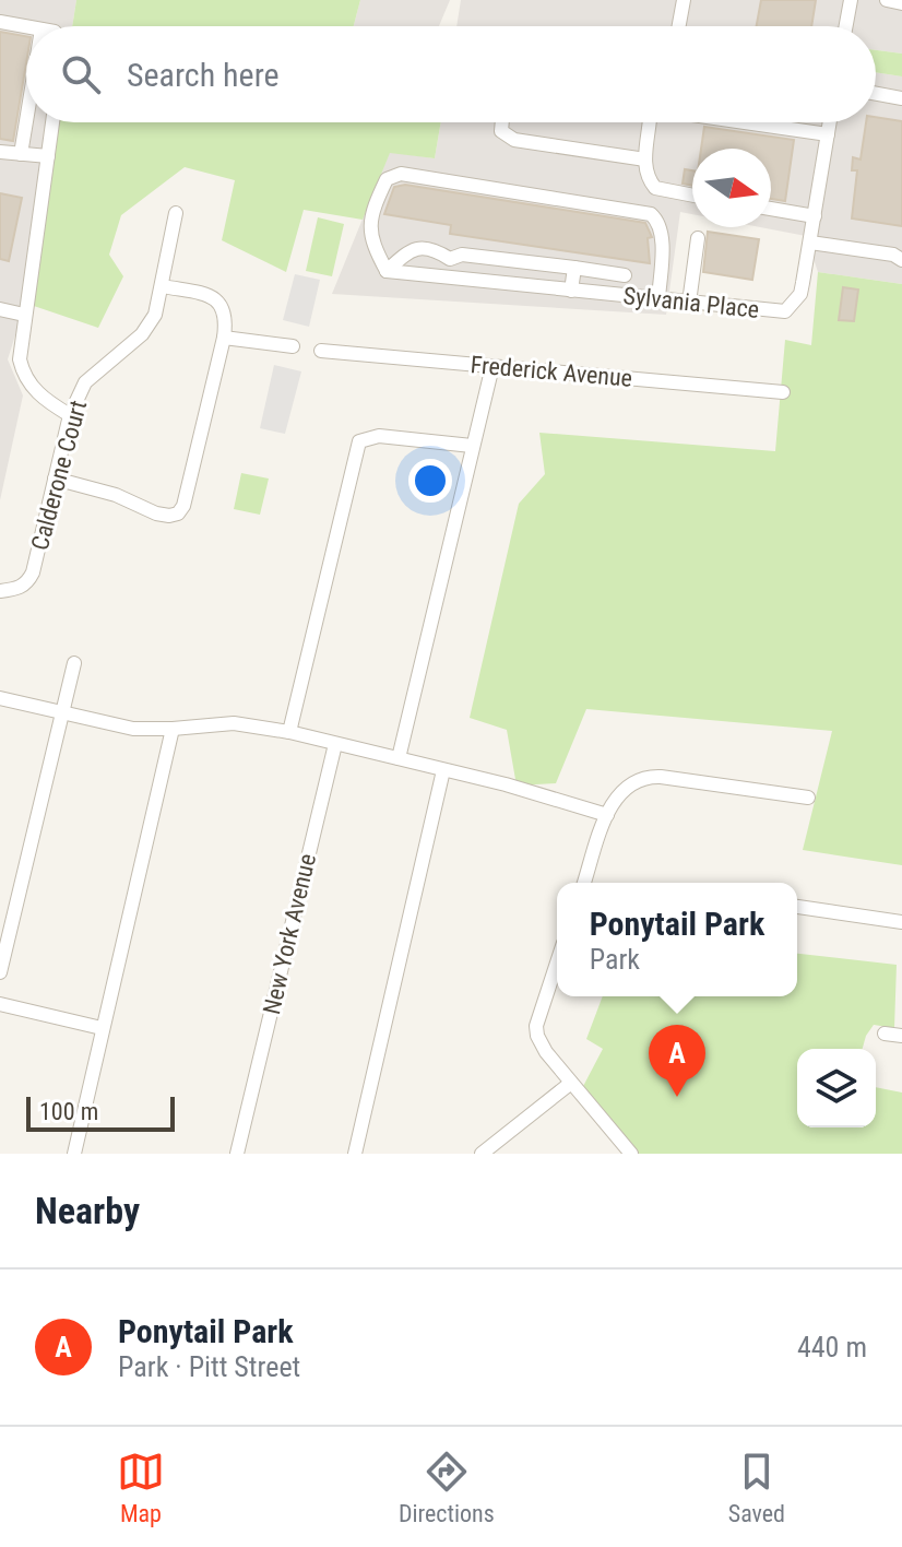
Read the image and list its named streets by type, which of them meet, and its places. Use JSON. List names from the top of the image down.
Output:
{
  "streets": {
    "street": [
      "Sylvania Place",
      "Frederick Avenue",
      "Calderone Court",
      "New York Avenue"
    ]
  },
  "scale_bar": "100 m",
  "north": "right",
  "page": {
    "search": "Search here",
    "popup": ["Ponytail Park", "Park"],
    "pins": "A",
    "scale": "100 m",
    "heading": "Nearby",
    "list": [
      {
        "mark": "A",
        "name": "Ponytail Park",
        "note": "Park · Pitt Street",
        "value": "440 m"
      }
    ],
    "nav": ["Map", "Directions", "Saved"]
  }
}
